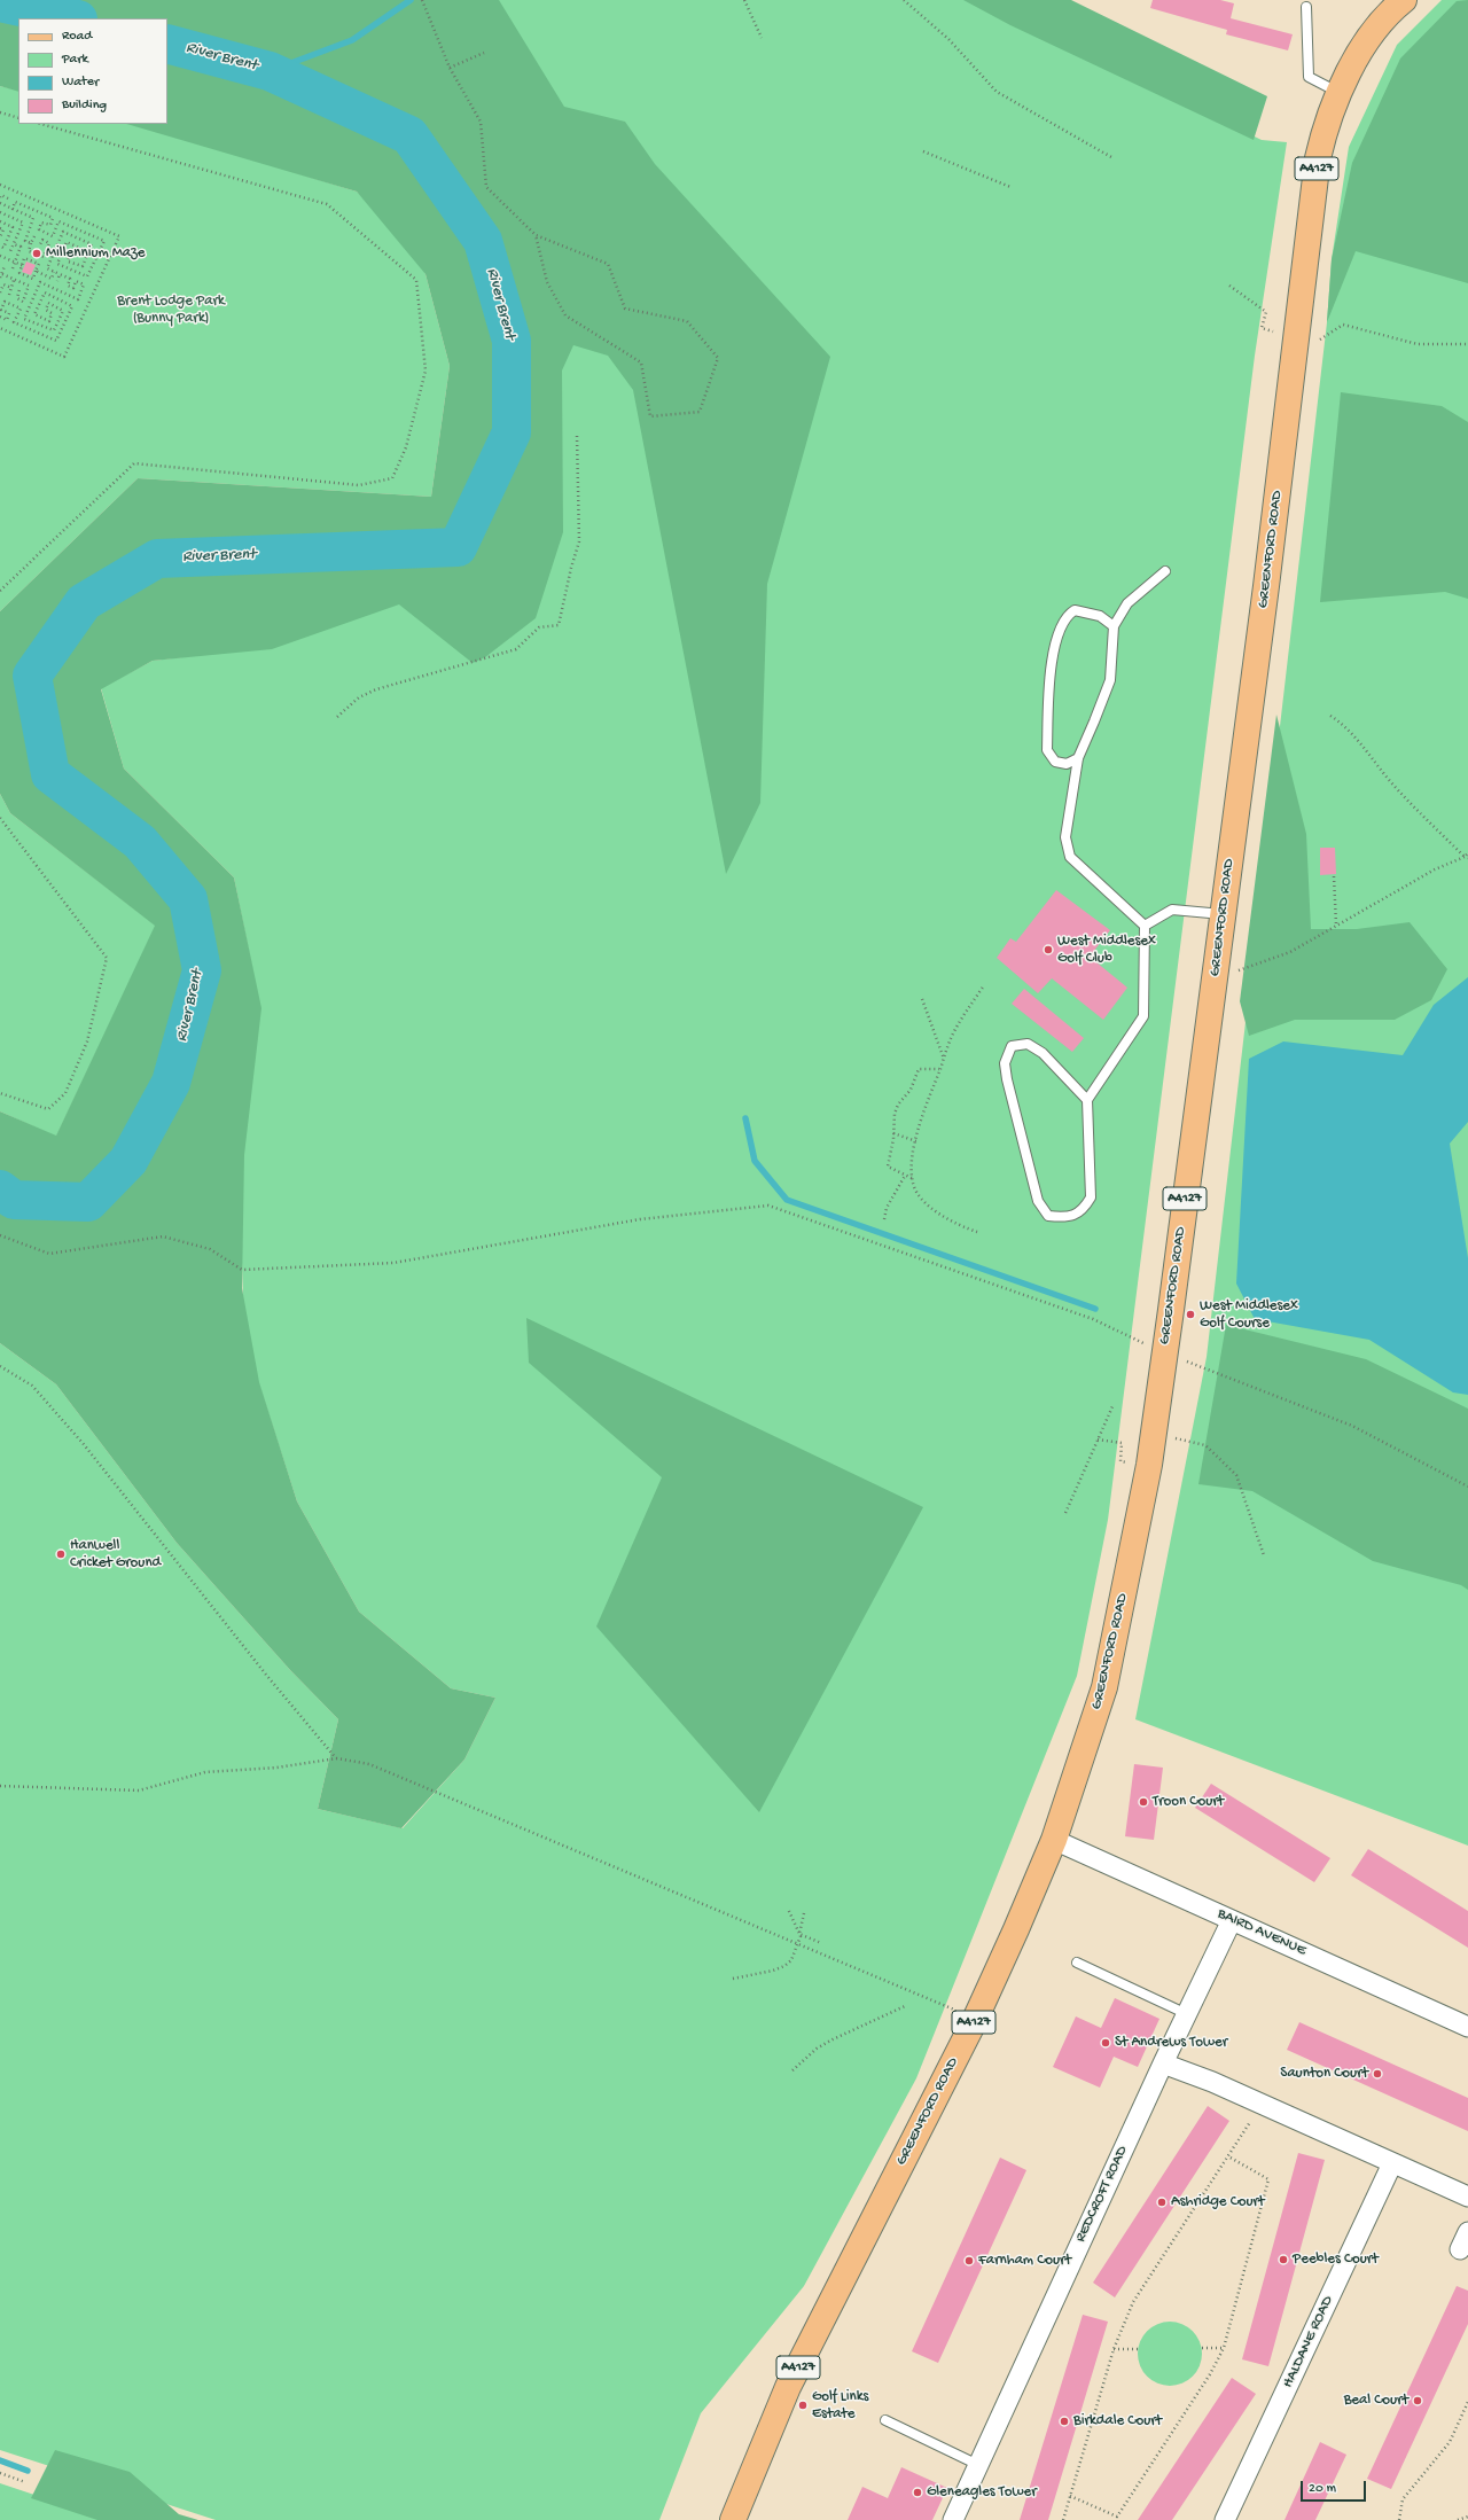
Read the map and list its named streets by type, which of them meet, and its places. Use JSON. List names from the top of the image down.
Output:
{
  "streets": {
    "main road": ["A4127", "GREENFORD ROAD"],
    "street": ["BAIRD AVENUE", "REDCROFT ROAD", "HALDANE ROAD"]
  },
  "crossings": [
    ["GREENFORD ROAD", "BAIRD AVENUE"],
    ["BAIRD AVENUE", "REDCROFT ROAD"]
  ],
  "water": ["River Brent"],
  "parks": ["Brent Lodge Park (Bunny Park)"],
  "places": [
    "Millennium Maze",
    "West Middlesex Golf Club",
    "West Middlesex Golf Course",
    "Hanwell Cricket Ground",
    "Troon Court",
    "St Andrews Tower",
    "Saunton Court",
    "Ashridge Court",
    "Peebles Court",
    "Farnham Court",
    "Beal Court",
    "Golf Links Estate",
    "Birkdale Court",
    "Gleneagles Tower"
  ],
  "legend": [
    "Road",
    "Park",
    "Water",
    "Building"
  ],
  "scale_bar": "20 m"
}
